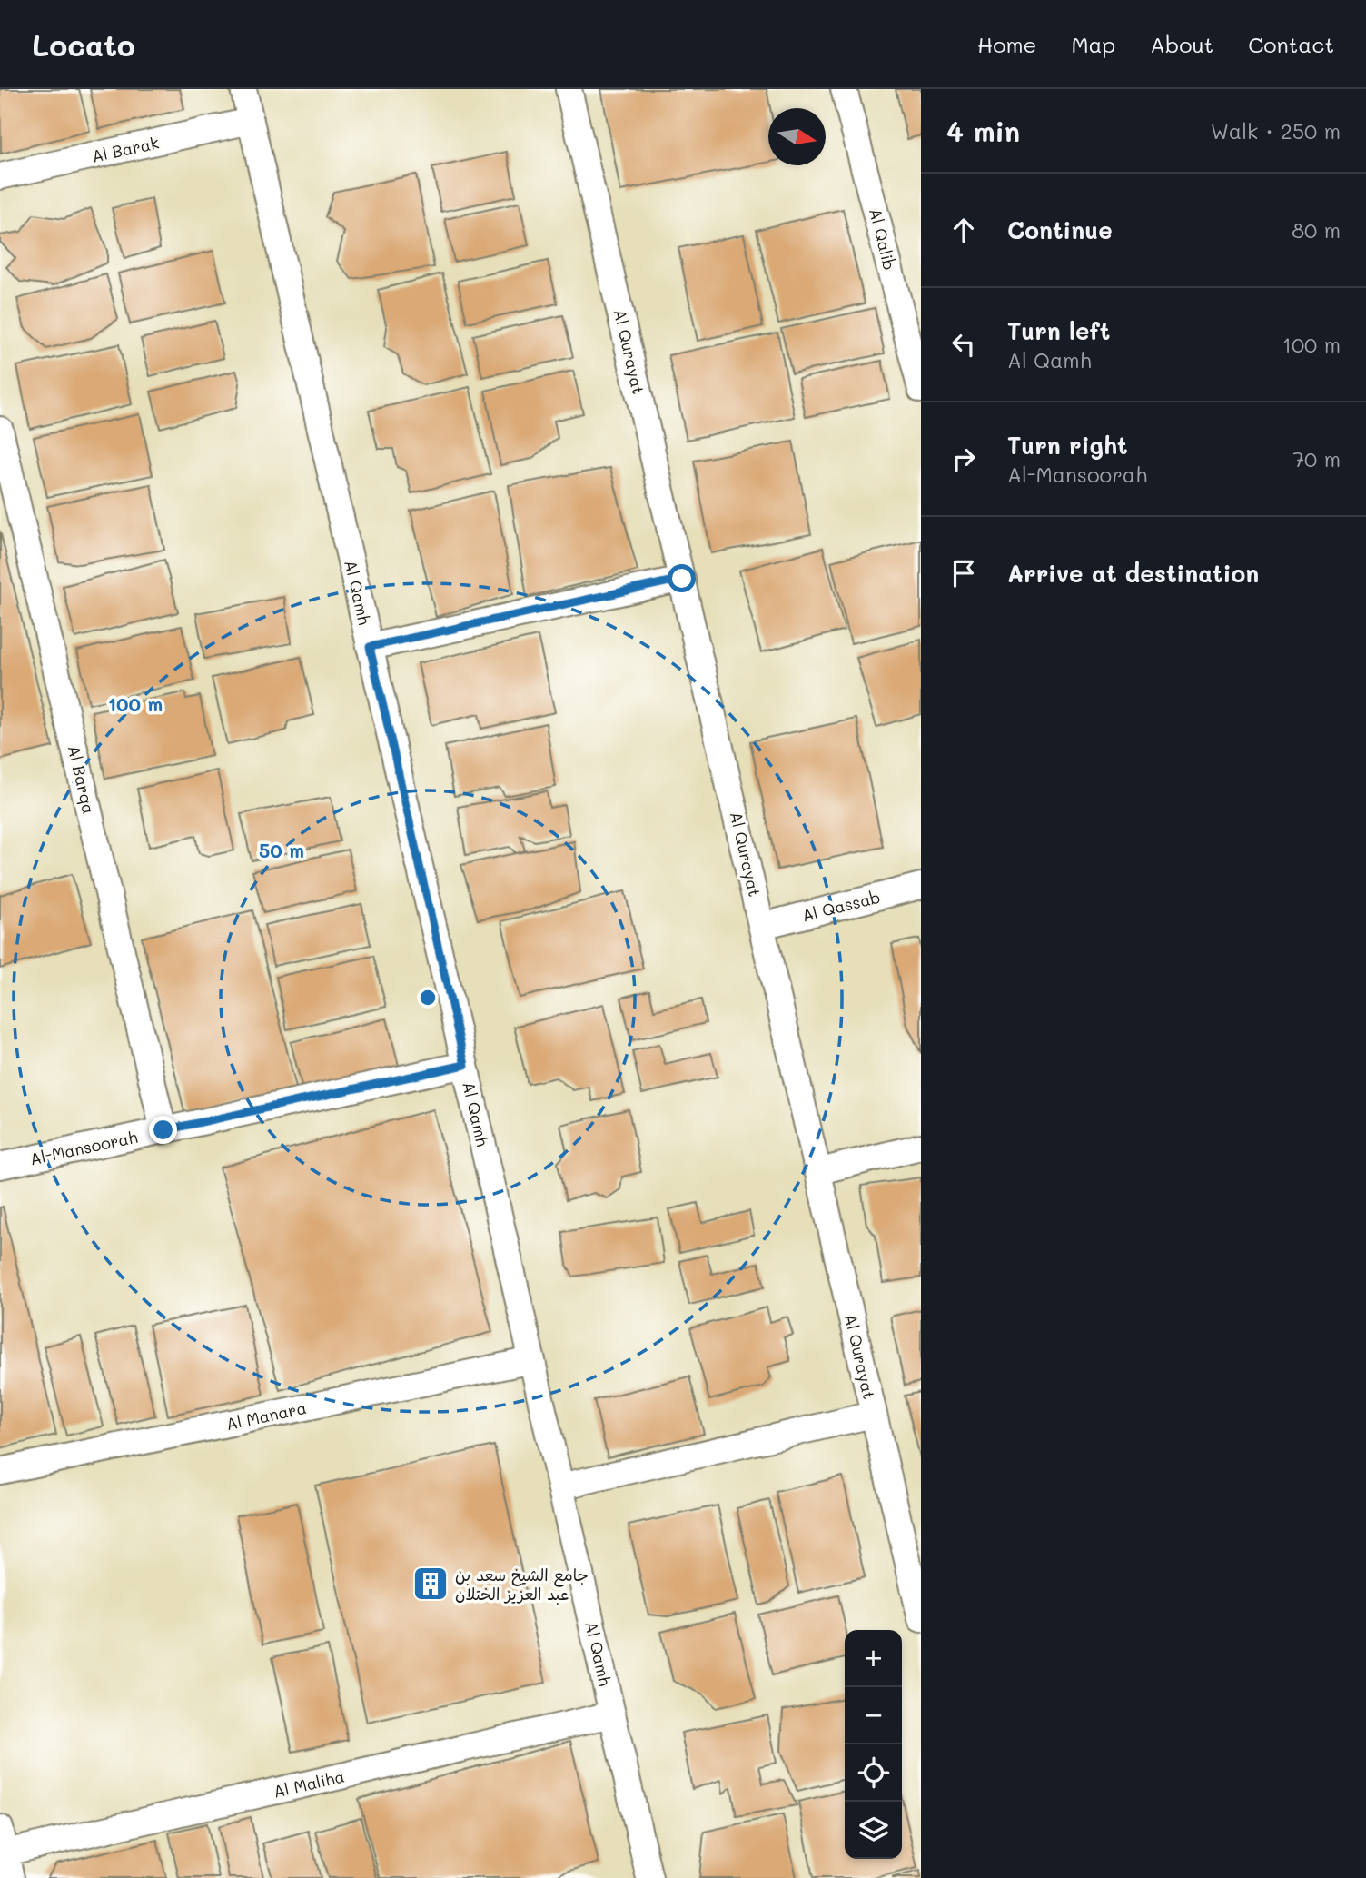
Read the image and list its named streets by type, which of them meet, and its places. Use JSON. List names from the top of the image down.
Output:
{
  "streets": {
    "street": [
      "Al Barak",
      "Al Qalib",
      "Al Qurayat",
      "Al Qamh",
      "Al Barqa",
      "Al Qassab",
      "Al-Mansoorah",
      "Al Manara",
      "Al Maliha"
    ]
  },
  "crossings": [
    ["Al Barak", "Al Qamh"],
    ["Al Qurayat", "Al Qassab"],
    ["Al Qamh", "Al-Mansoorah"],
    ["Al Qamh", "Al Manara"],
    ["Al Qamh", "Al Maliha"],
    ["Al Barqa", "Al-Mansoorah"]
  ],
  "places": {
    "building": ["جامع الشيخ سعد بن عبد العزيز الختلان"]
  },
  "north": "right",
  "page": {
    "header": "Locato",
    "nav": [
      "Home",
      "Map",
      "About",
      "Contact"
    ],
    "heading": ["4 min", "Walk · 250 m"],
    "list": [
      ["Continue", "80 m"],
      ["Turn left", "Al Qamh", "100 m"],
      ["Turn right", "Al-Mansoorah", "70 m"],
      "Arrive at destination"
    ],
    "map_buttons": ["+", "−"]
  },
  "rings": ["100 m", "50 m"]
}
